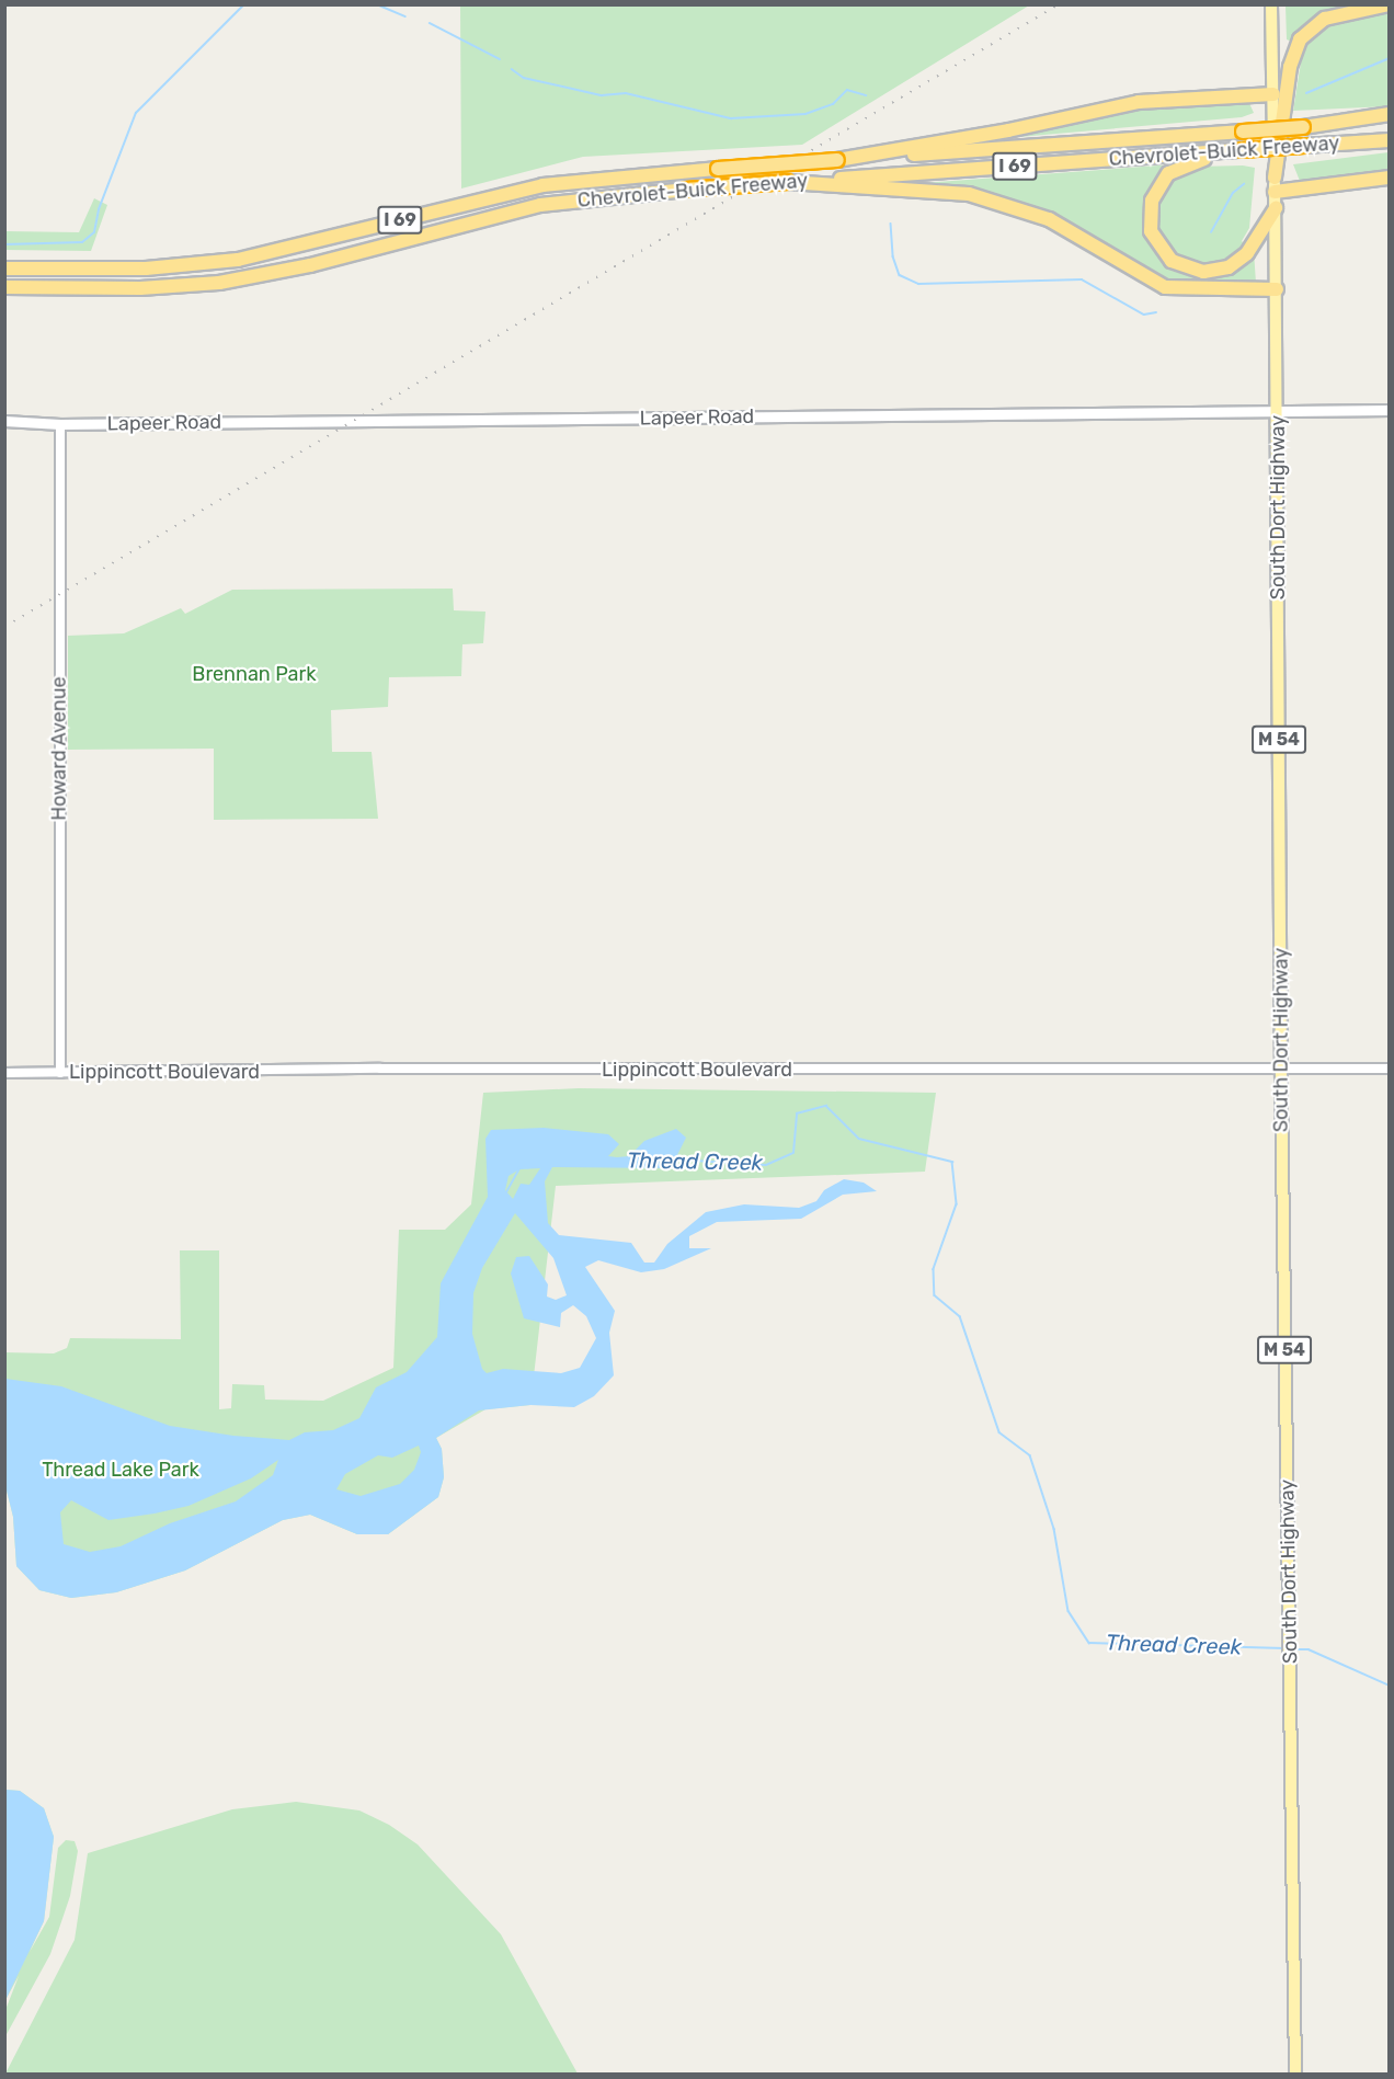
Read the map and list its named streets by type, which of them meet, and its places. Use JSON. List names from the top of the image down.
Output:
{
  "streets": {
    "highway": ["Chevrolet-Buick Freeway", "I 69"],
    "main road": ["Lapeer Road", "South Dort Highway", "M 54"],
    "street": ["Howard Avenue", "Lippincott Boulevard"]
  },
  "crossings": [
    ["Lapeer Road", "South Dort Highway"],
    ["Lapeer Road", "Howard Avenue"],
    ["South Dort Highway", "Lippincott Boulevard"],
    ["Howard Avenue", "Lippincott Boulevard"]
  ],
  "water": ["Thread Creek"],
  "parks": ["Brennan Park", "Thread Lake Park"]
}
